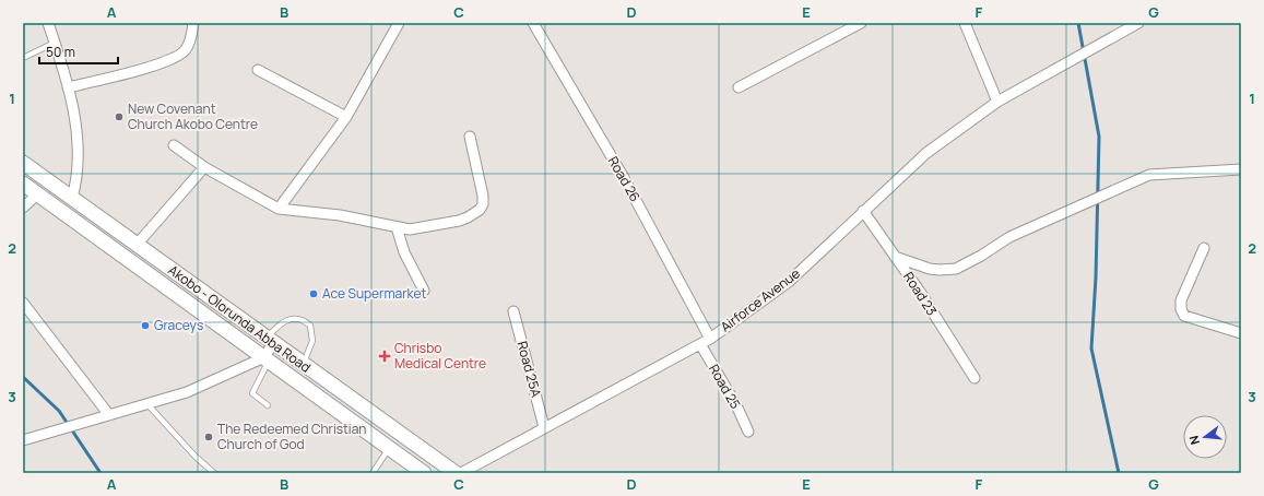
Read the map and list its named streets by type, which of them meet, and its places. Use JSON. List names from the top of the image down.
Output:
{
  "streets": {
    "main road": ["Akobo - Olorunda Abba Road"],
    "street": [
      "Road 26",
      "Road 23",
      "Airforce Avenue",
      "Road 25A",
      "Road 25"
    ]
  },
  "crossings": [
    ["Road 26", "Airforce Avenue"],
    ["Road 23", "Airforce Avenue"],
    ["Airforce Avenue", "Road 25A"],
    ["Airforce Avenue", "Road 25"]
  ],
  "places": {
    "other": [
      "New Covenant Church Akobo Centre",
      "Ace Supermarket",
      "Graceys",
      "The Redeemed Christian Church of God"
    ],
    "health": ["Chrisbo Medical Centre"]
  },
  "scale_bar": "50 m",
  "north": "left",
  "grid": {
    "columns": [
      "A",
      "B",
      "C",
      "D",
      "E",
      "F",
      "G"
    ],
    "rows": ["1", "2", "3"]
  }
}
